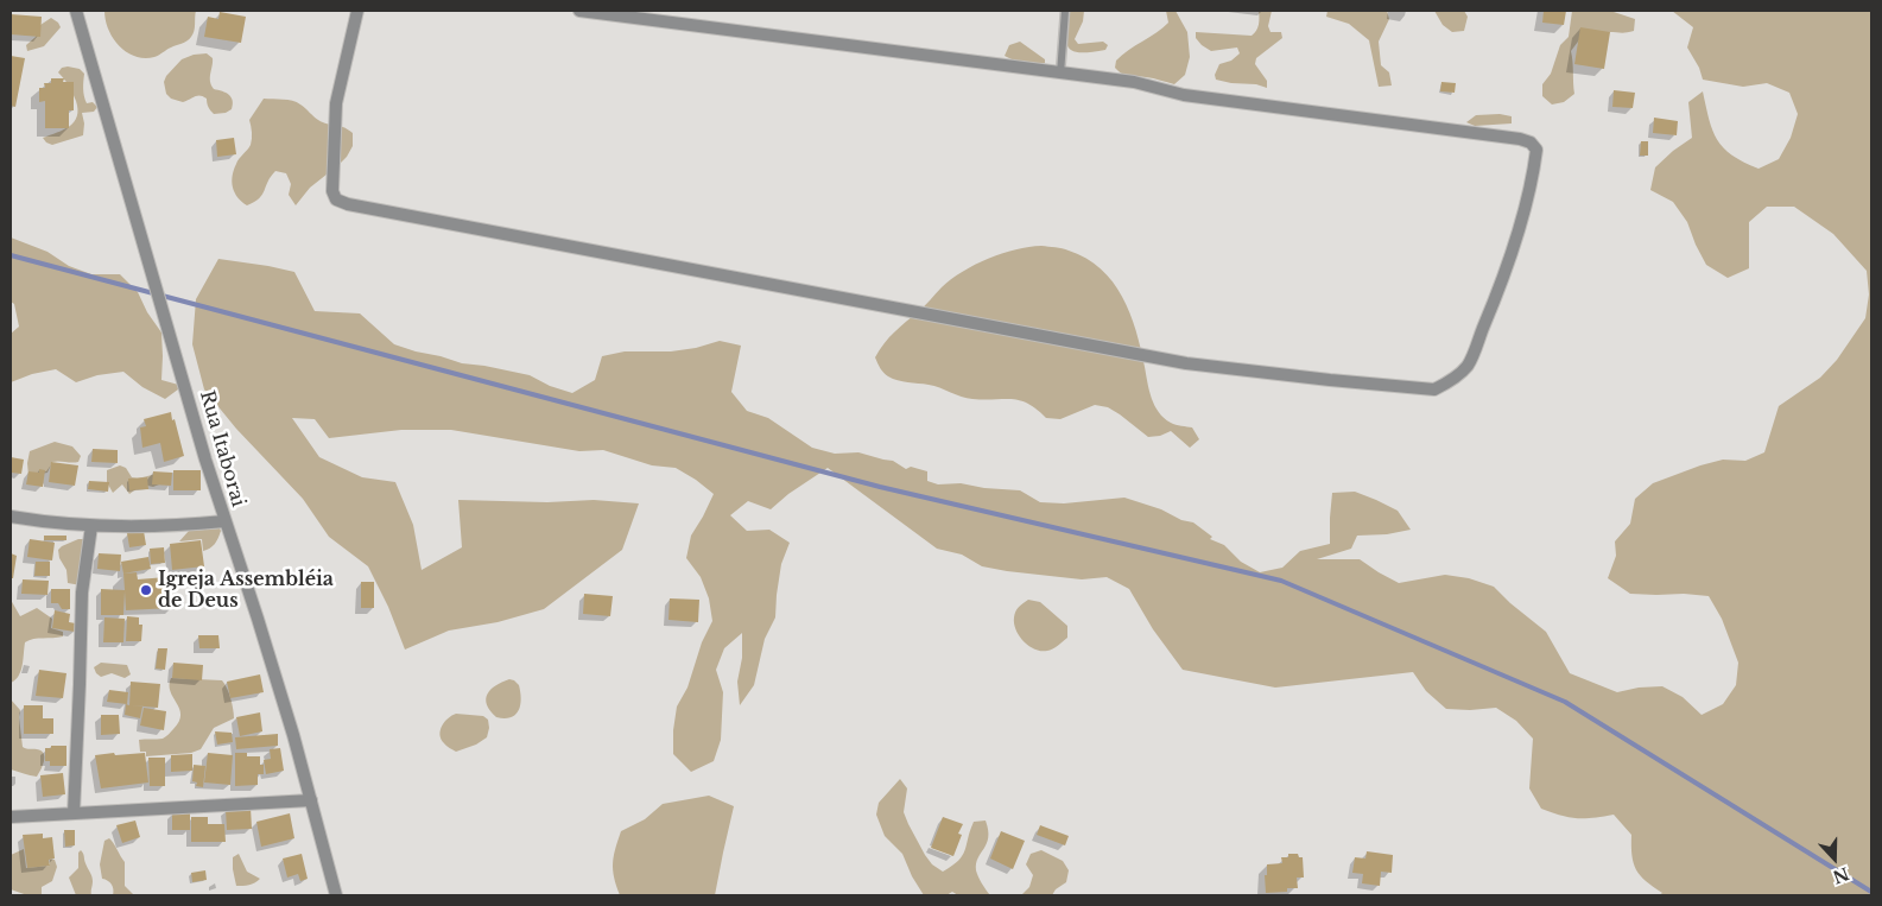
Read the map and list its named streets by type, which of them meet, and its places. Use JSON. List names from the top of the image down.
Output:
{
  "streets": {
    "street": ["Rua Itaborai"]
  },
  "places": ["Igreja Assembléia de Deus"],
  "north": "bottom"
}
